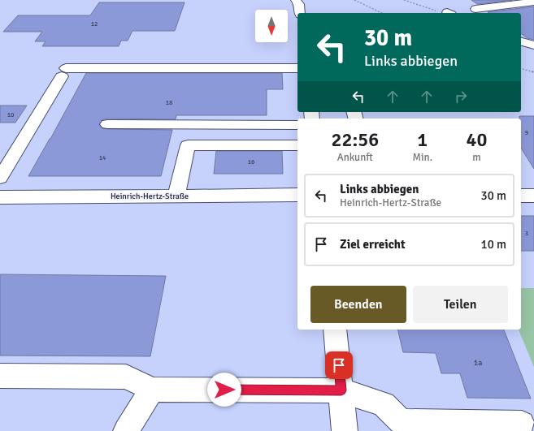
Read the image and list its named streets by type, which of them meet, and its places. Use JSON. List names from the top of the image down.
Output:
{
  "streets": {
    "street": ["Heinrich-Hertz-Straße"]
  },
  "house_numbers": [
    "12",
    "18",
    "10",
    "9",
    "14",
    "16",
    "3",
    "1a"
  ],
  "north": "bottom",
  "page": {
    "turn": ["30 m", "Links abbiegen"],
    "eta": [
      "22:56",
      "Ankunft",
      "1",
      "Min.",
      "40",
      "m"
    ],
    "list": [
      {
        "name": "Links abbiegen",
        "note": "Heinrich-Hertz-Straße",
        "value": "30 m"
      },
      {
        "name": "Ziel erreicht",
        "value": "10 m"
      }
    ],
    "buttons": ["Beenden", "Teilen"]
  }
}
